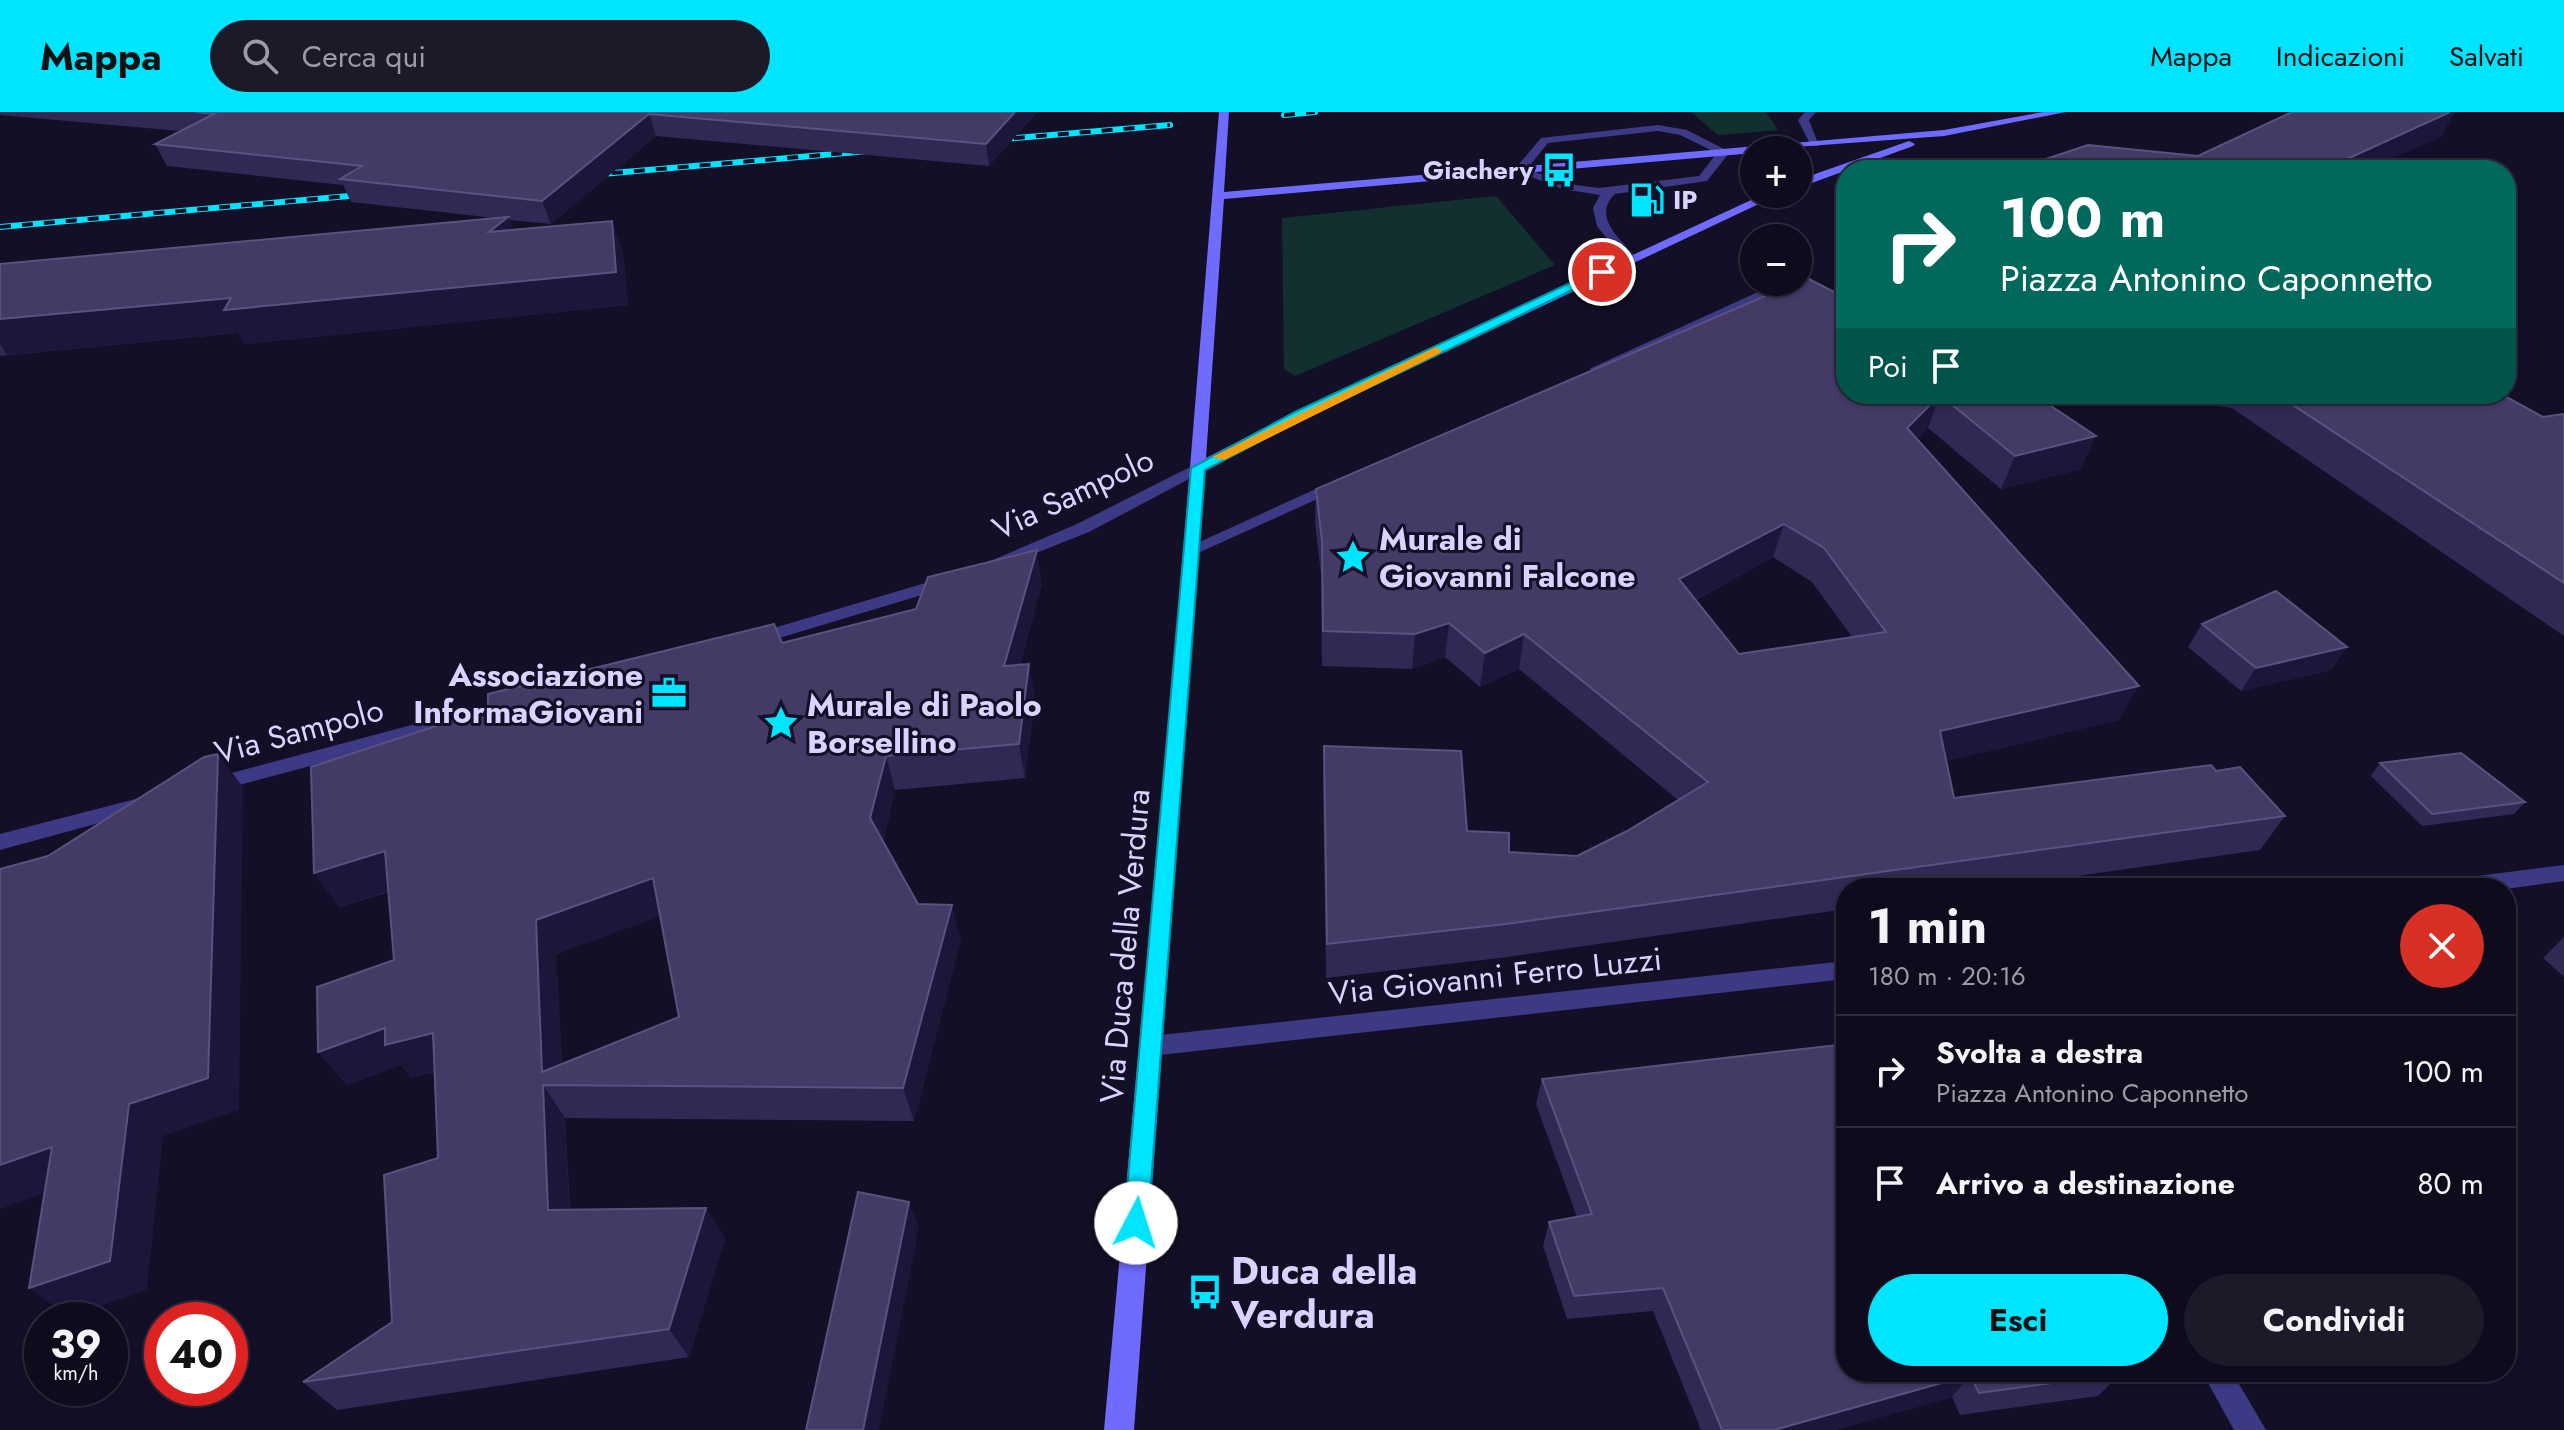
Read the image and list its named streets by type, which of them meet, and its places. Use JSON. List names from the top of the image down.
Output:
{
  "streets": {
    "street": ["Via Sampolo", "Via Duca della Verdura", "Via Giovanni Ferro Luzzi"]
  },
  "crossings": [
    ["Via Sampolo", "Via Duca della Verdura"],
    ["Via Duca della Verdura", "Via Giovanni Ferro Luzzi"]
  ],
  "places": {
    "bus stop": ["Giachery", "Duca della Verdura"],
    "fuel station": ["IP"],
    "place": ["Murale di Giovanni Falcone", "Murale di Paolo Borsellino"],
    "office": ["Associazione InformaGiovani"]
  },
  "page": {
    "header": "Mappa",
    "search": "Cerca qui",
    "nav": ["Mappa", "Indicazioni", "Salvati"],
    "map_buttons": ["+", "−"],
    "turn": ["100 m", "Piazza Antonino Caponnetto"],
    "then": "Poi",
    "heading": ["1 min", "180 m · 20:16"],
    "list": [
      {
        "name": "Svolta a destra",
        "note": "Piazza Antonino Caponnetto",
        "value": "100 m"
      },
      {
        "name": "Arrivo a destinazione",
        "value": "80 m"
      }
    ],
    "buttons": ["Esci", "Condividi"],
    "speed": "39 km/h",
    "limit": "40"
  }
}
